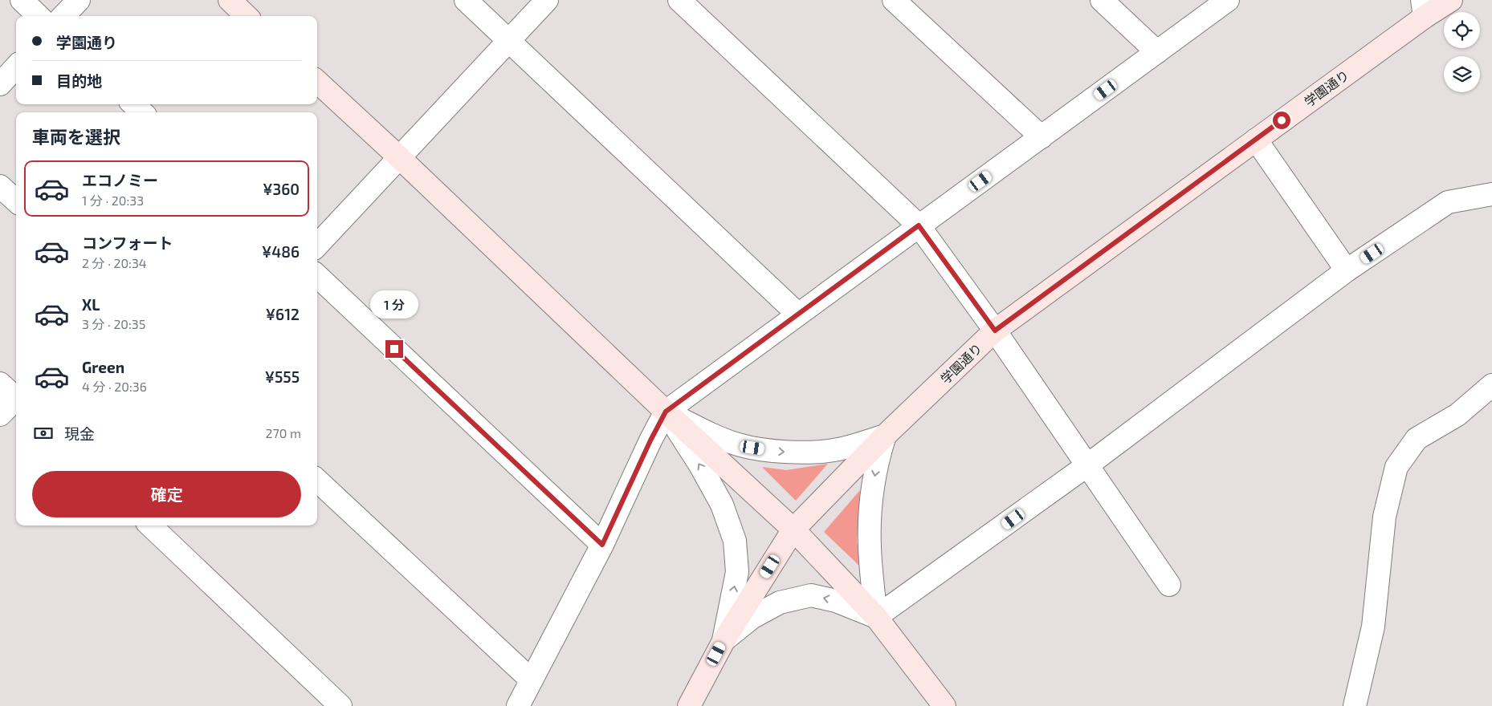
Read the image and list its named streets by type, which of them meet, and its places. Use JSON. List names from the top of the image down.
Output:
{
  "streets": {
    "street": ["学園通り"]
  },
  "page": {
    "banner": ["学園通り", "目的地"],
    "heading": "車両を選択",
    "list": [
      {
        "name": "エコノミー",
        "note": "1 分 · 20:33",
        "value": "¥360"
      },
      {
        "name": "コンフォート",
        "note": "2 分 · 20:34",
        "value": "¥486"
      },
      {
        "name": "XL",
        "note": "3 分 · 20:35",
        "value": "¥612"
      },
      {
        "name": "Green",
        "note": "4 分 · 20:36",
        "value": "¥555"
      }
    ],
    "bubble": "1 分",
    "pay": ["現金", "270 m"],
    "buttons": "確定"
  }
}
